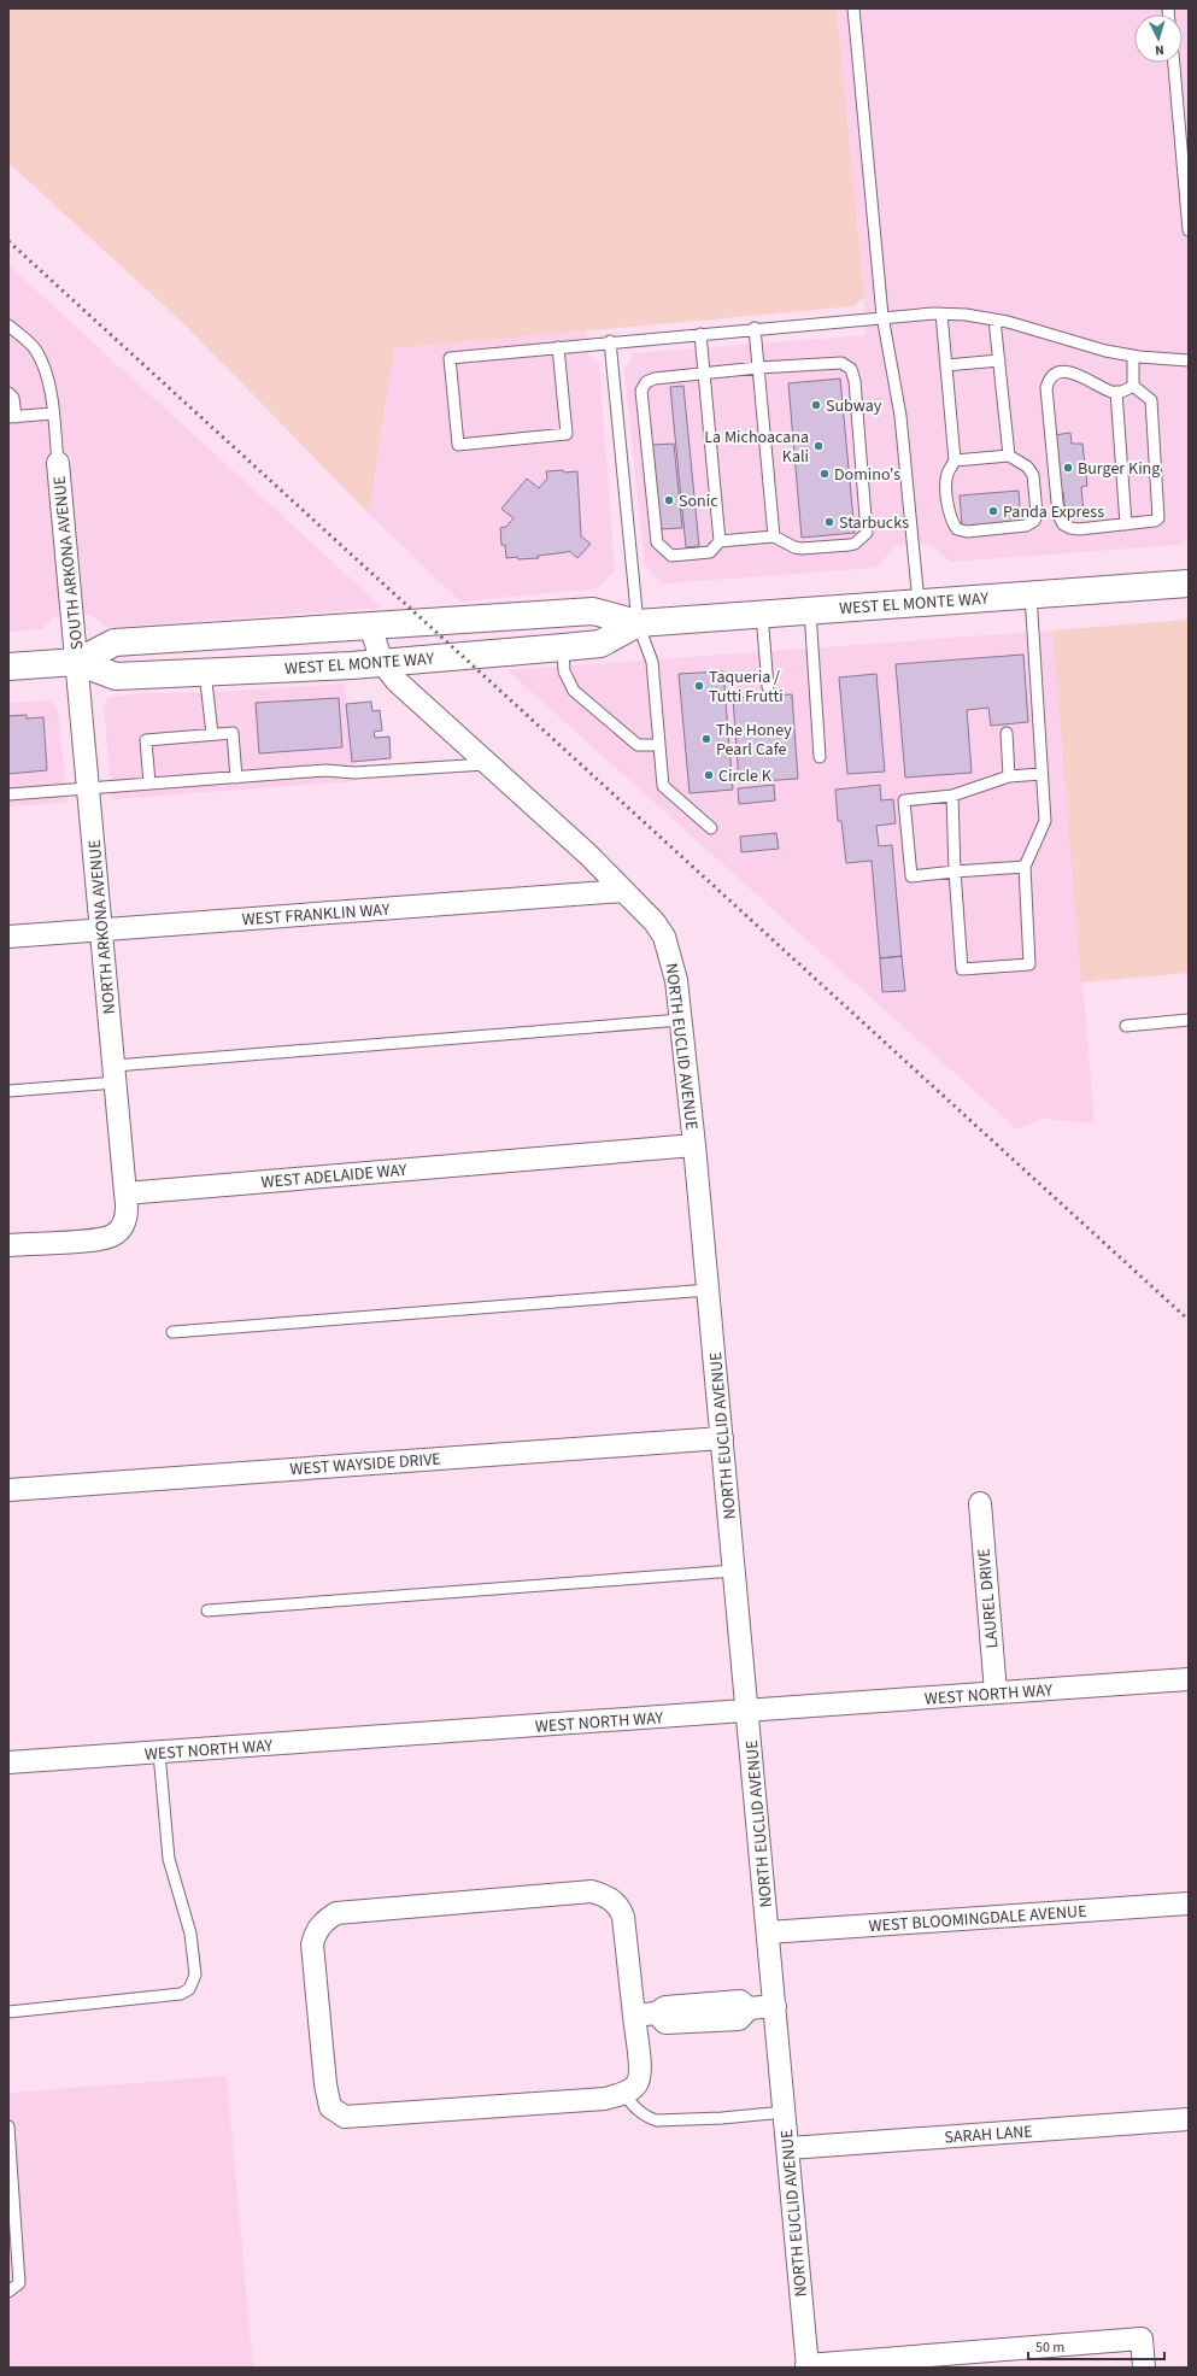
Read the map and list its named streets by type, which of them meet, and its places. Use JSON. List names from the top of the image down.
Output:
{
  "streets": {
    "main road": ["WEST EL MONTE WAY"],
    "street": [
      "SOUTH ARKONA AVENUE",
      "WEST FRANKLIN WAY",
      "NORTH ARKONA AVENUE",
      "NORTH EUCLID AVENUE",
      "WEST ADELAIDE WAY",
      "WEST WAYSIDE DRIVE",
      "LAUREL DRIVE",
      "WEST NORTH WAY",
      "WEST BLOOMINGDALE AVENUE",
      "SARAH LANE"
    ]
  },
  "crossings": [
    ["SOUTH ARKONA AVENUE", "WEST EL MONTE WAY"],
    ["SOUTH ARKONA AVENUE", "NORTH ARKONA AVENUE"],
    ["WEST EL MONTE WAY", "NORTH ARKONA AVENUE"],
    ["WEST EL MONTE WAY", "NORTH EUCLID AVENUE"],
    ["WEST FRANKLIN WAY", "NORTH ARKONA AVENUE"],
    ["WEST FRANKLIN WAY", "NORTH EUCLID AVENUE"],
    ["NORTH ARKONA AVENUE", "WEST ADELAIDE WAY"],
    ["NORTH EUCLID AVENUE", "WEST ADELAIDE WAY"],
    ["NORTH EUCLID AVENUE", "WEST WAYSIDE DRIVE"],
    ["NORTH EUCLID AVENUE", "WEST NORTH WAY"],
    ["NORTH EUCLID AVENUE", "WEST BLOOMINGDALE AVENUE"],
    ["NORTH EUCLID AVENUE", "SARAH LANE"],
    ["LAUREL DRIVE", "WEST NORTH WAY"]
  ],
  "places": [
    "Subway",
    "La Michoacana Kali",
    "Burger King",
    "Domino's",
    "Sonic",
    "Panda Express",
    "Starbucks",
    "Taqueria / Tutti Frutti",
    "The Honey Pearl Cafe",
    "Circle K"
  ],
  "scale_bar": "50 m",
  "north": "bottom"
}
